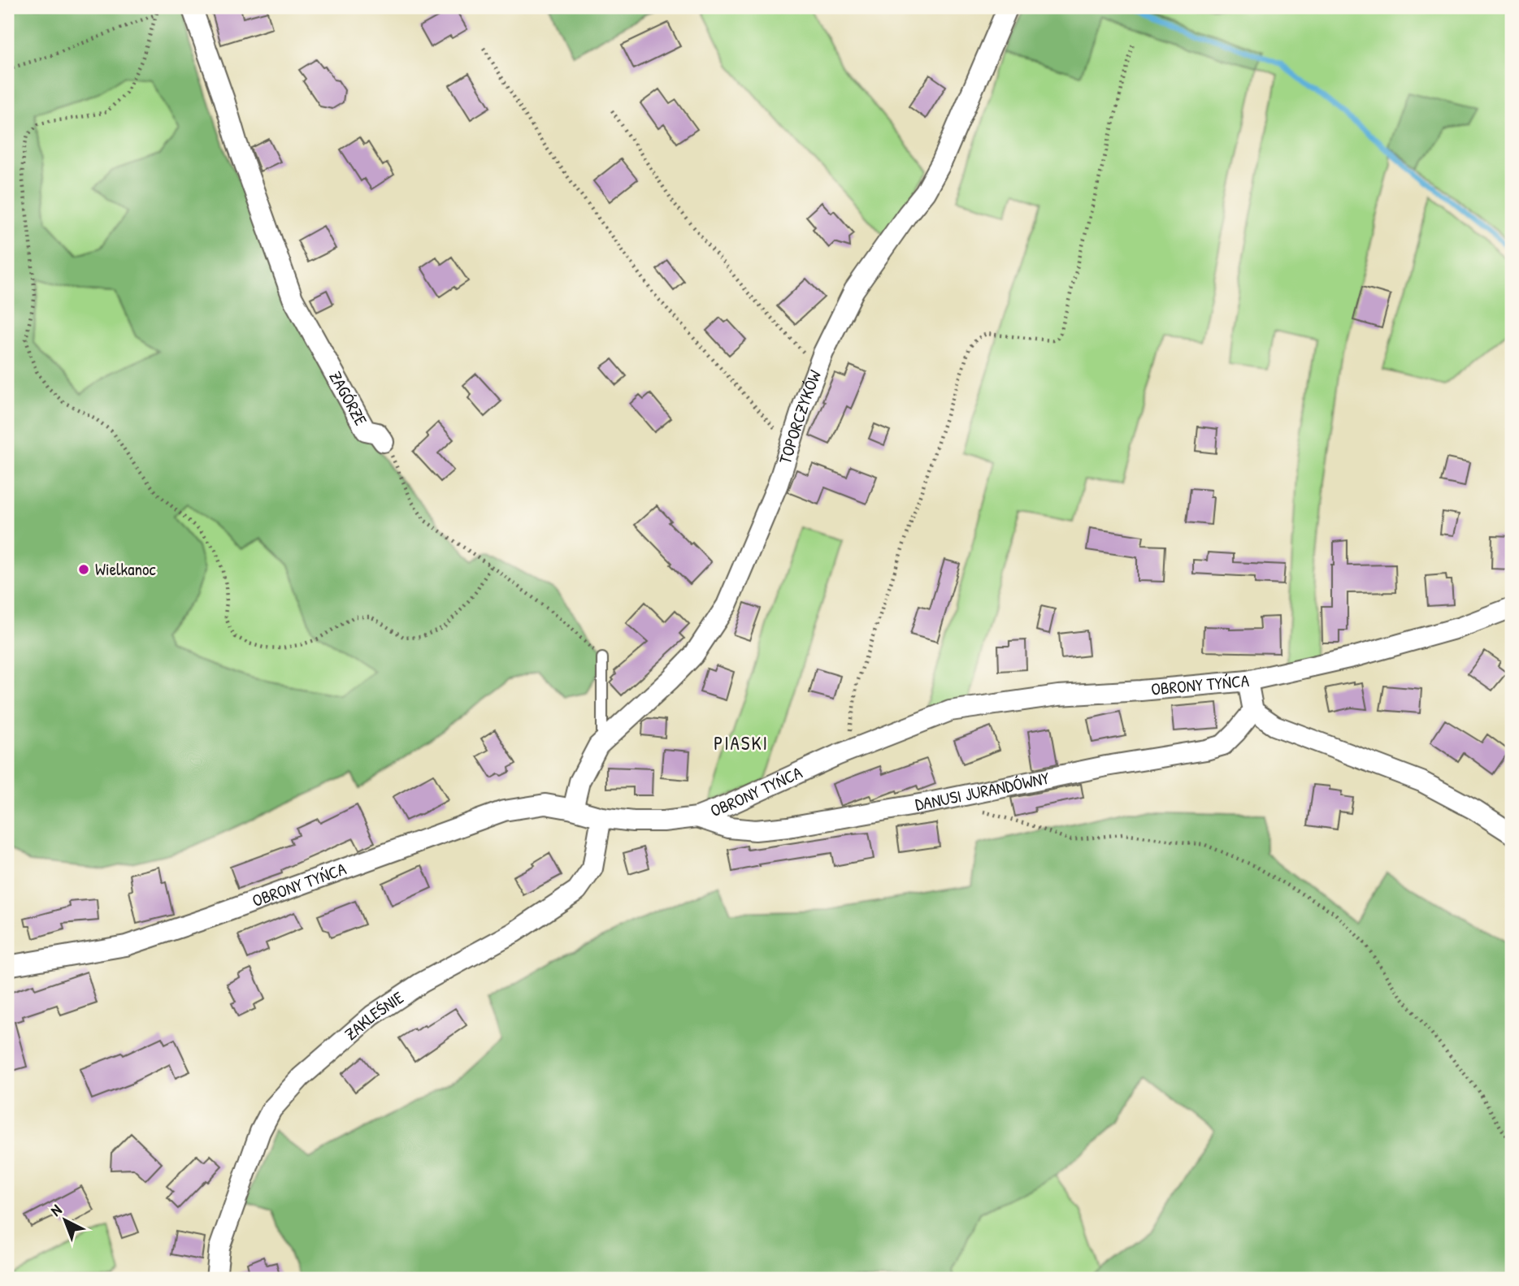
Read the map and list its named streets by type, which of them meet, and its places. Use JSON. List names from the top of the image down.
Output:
{
  "streets": {
    "street": [
      "ZAGÓRZE",
      "TOPORCZYKÓW",
      "OBRONY TYŃCA",
      "DANUSI JURANDÓWNY",
      "ZAKLEŚNIE"
    ]
  },
  "crossings": [
    ["TOPORCZYKÓW", "OBRONY TYŃCA"],
    ["OBRONY TYŃCA", "DANUSI JURANDÓWNY"],
    ["OBRONY TYŃCA", "ZAKLEŚNIE"]
  ],
  "districts": ["PIASKI"],
  "places": ["Wielkanoc"],
  "north": "top left"
}
